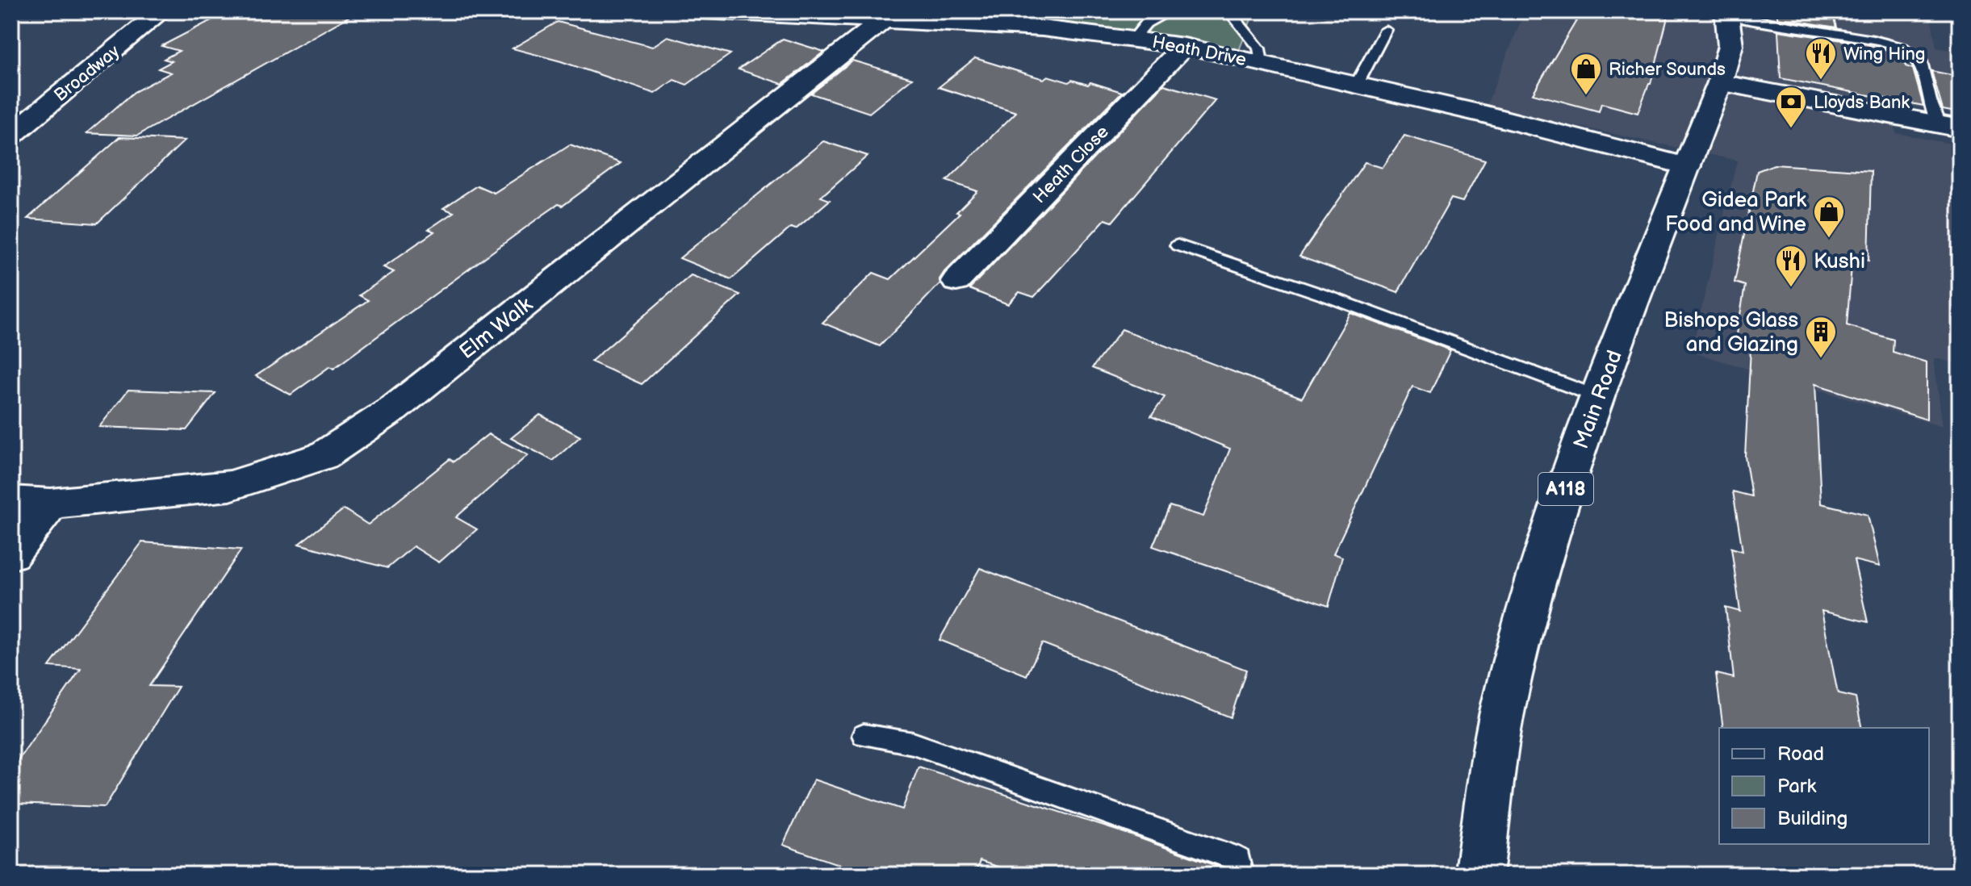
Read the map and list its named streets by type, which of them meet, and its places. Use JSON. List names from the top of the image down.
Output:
{
  "streets": {
    "street": [
      "Heath Drive",
      "Broadway",
      "Heath Close",
      "Elm Walk",
      "Main Road",
      "A118"
    ]
  },
  "crossings": [
    ["Heath Drive", "Heath Close"],
    ["Heath Drive", "Elm Walk"],
    ["Heath Drive", "Main Road"]
  ],
  "places": {
    "restaurant": ["Wing Hing", "Kushi"],
    "shop": ["Richer Sounds", "Gidea Park Food and Wine"],
    "bank": ["Lloyds Bank"],
    "building": ["Bishops Glass and Glazing"]
  },
  "legend": ["Road", "Park", "Building"]
}
